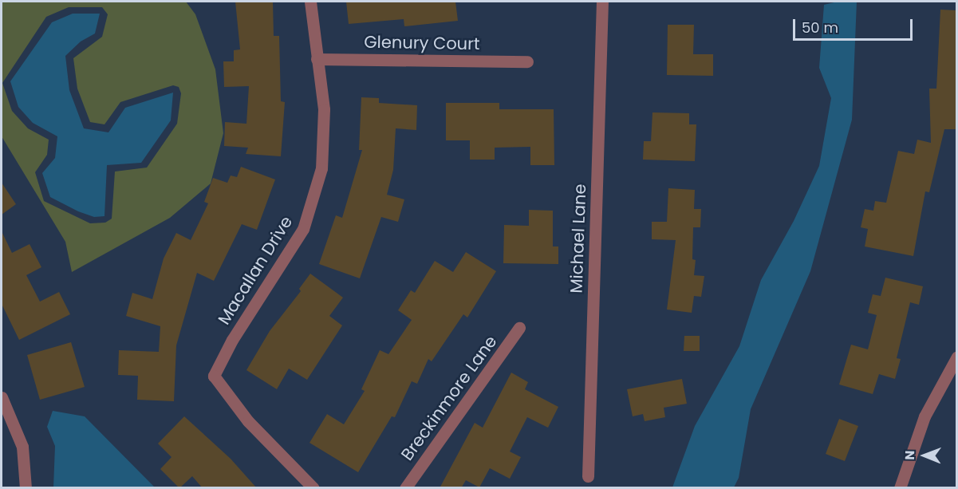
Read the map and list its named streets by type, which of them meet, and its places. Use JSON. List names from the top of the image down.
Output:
{
  "streets": {
    "street": [
      "Glenury Court",
      "Michael Lane",
      "Macallan Drive",
      "Breckinmore Lane"
    ]
  },
  "crossings": [
    ["Glenury Court", "Macallan Drive"]
  ],
  "scale_bar": "50 m",
  "north": "left"
}
